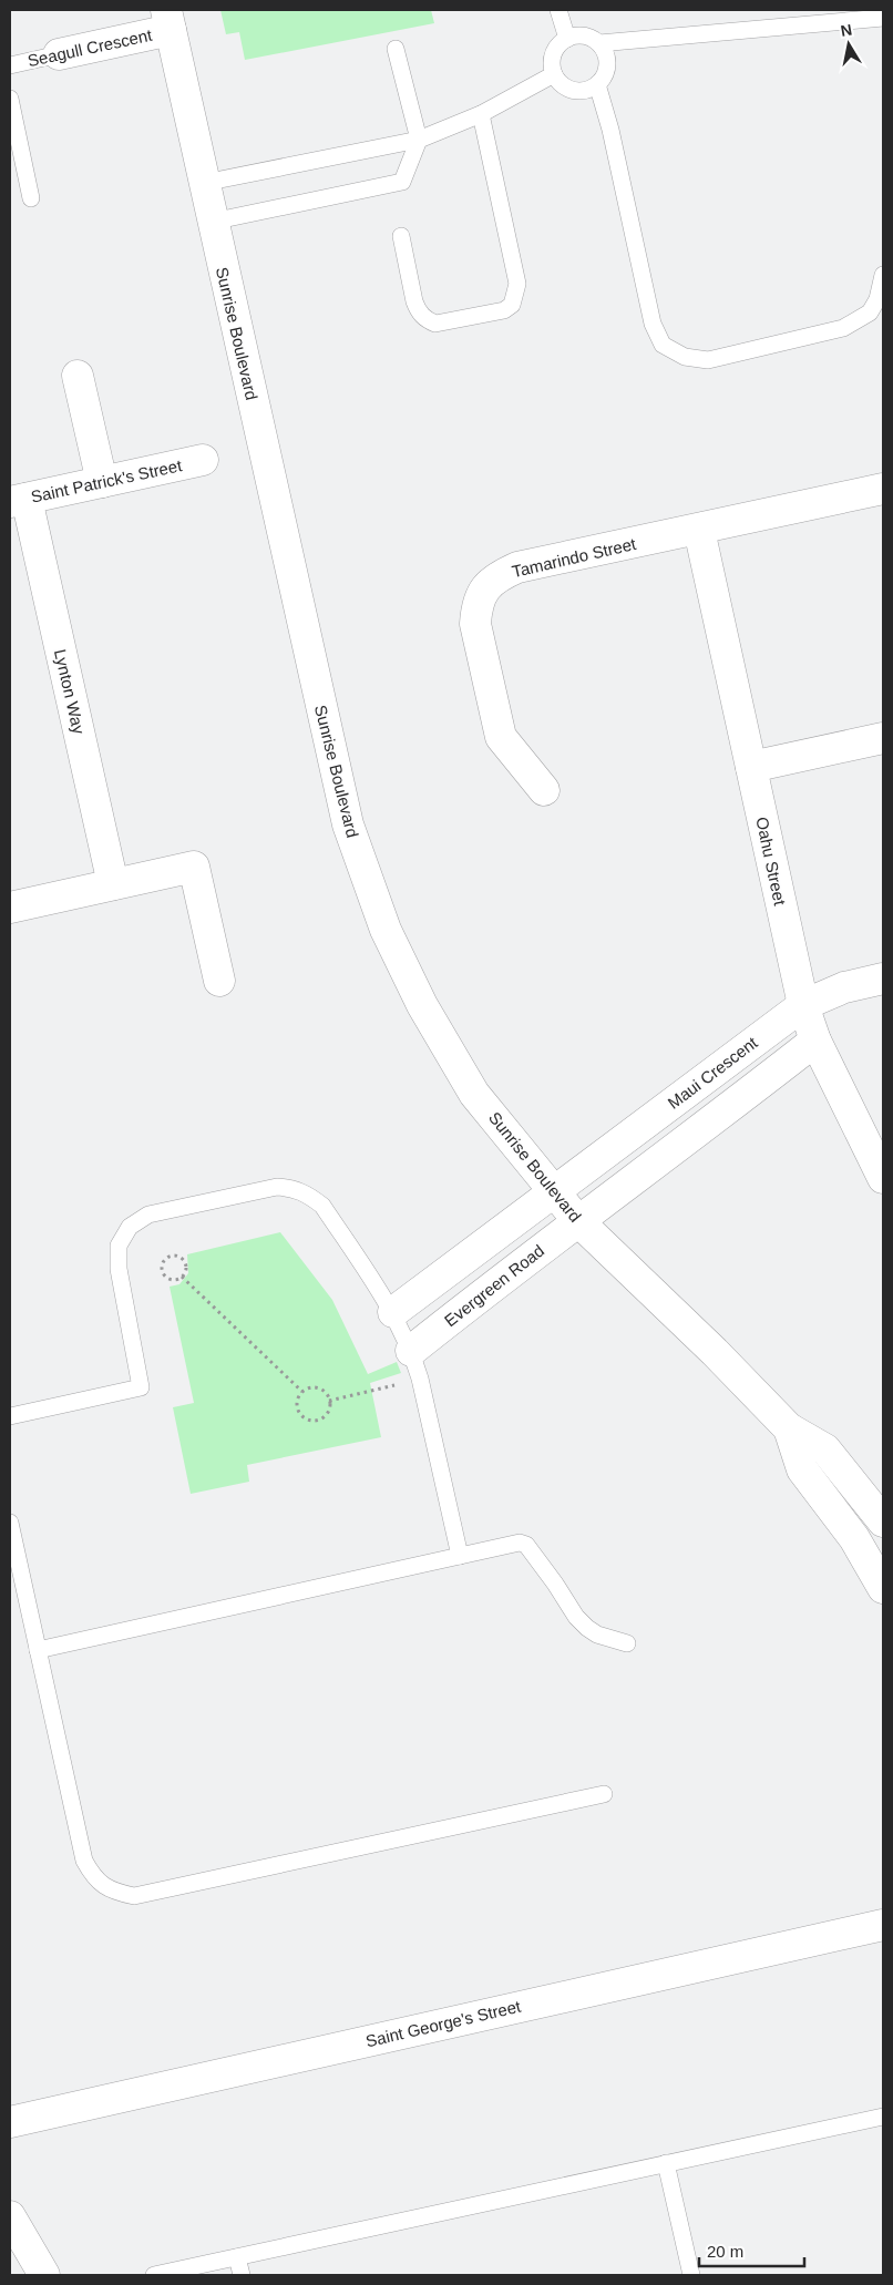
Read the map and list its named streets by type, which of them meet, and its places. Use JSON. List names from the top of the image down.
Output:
{
  "streets": {
    "street": [
      "Seagull Crescent",
      "Sunrise Boulevard",
      "Saint Patrick's Street",
      "Tamarindo Street",
      "Lynton Way",
      "Oahu Street",
      "Maui Crescent",
      "Evergreen Road",
      "Saint George's Street"
    ]
  },
  "crossings": [
    ["Seagull Crescent", "Sunrise Boulevard"],
    ["Sunrise Boulevard", "Maui Crescent"],
    ["Sunrise Boulevard", "Evergreen Road"],
    ["Saint Patrick's Street", "Lynton Way"],
    ["Tamarindo Street", "Oahu Street"],
    ["Oahu Street", "Maui Crescent"]
  ],
  "scale_bar": "20 m",
  "north": "top"
}
